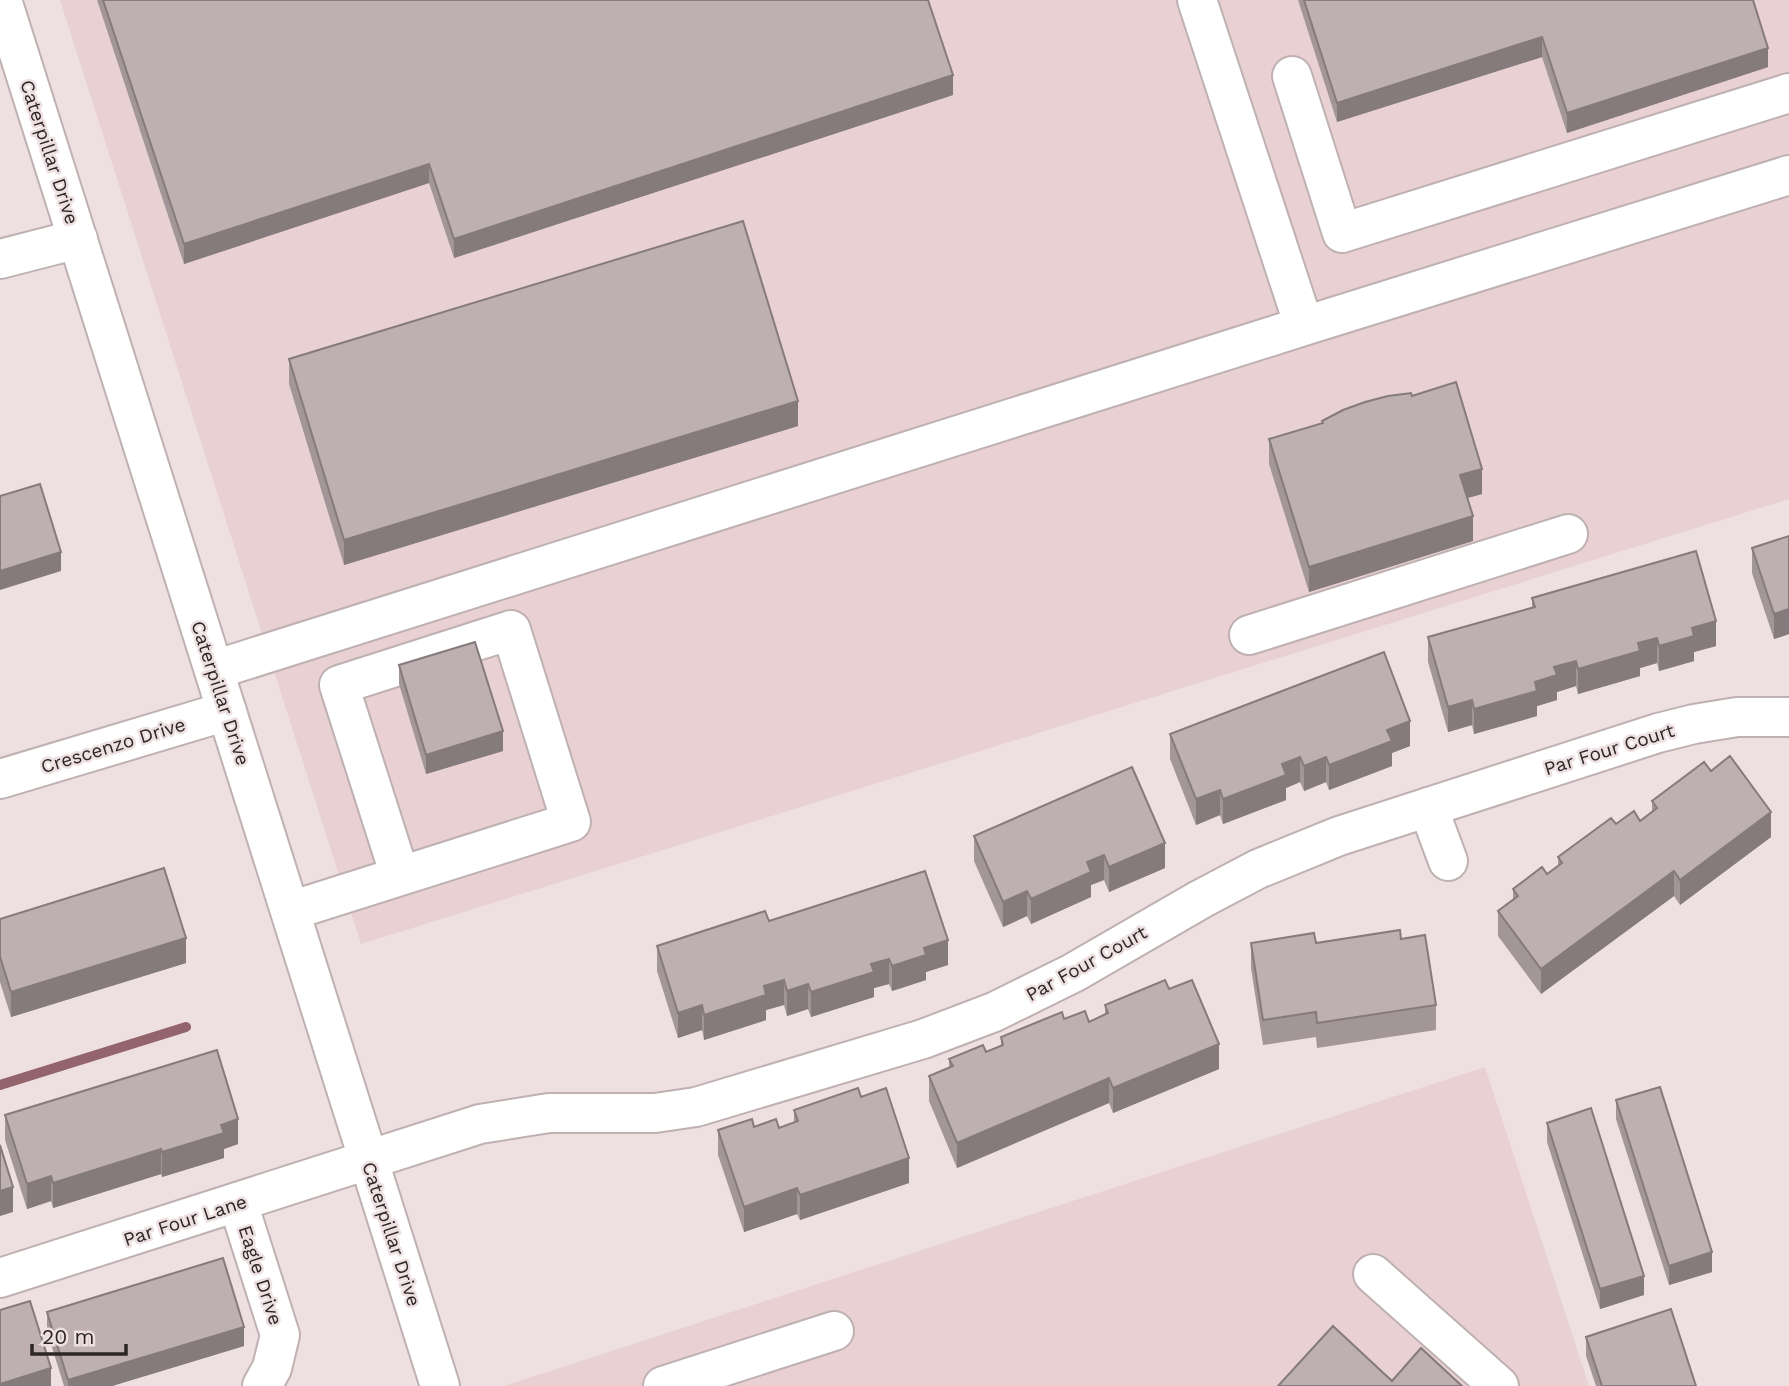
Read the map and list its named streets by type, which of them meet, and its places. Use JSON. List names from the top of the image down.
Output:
{
  "streets": {
    "street": [
      "Caterpillar Drive",
      "Crescenzo Drive",
      "Par Four Court",
      "Par Four Lane",
      "Eagle Drive"
    ]
  },
  "crossings": [
    ["Caterpillar Drive", "Crescenzo Drive"],
    ["Caterpillar Drive", "Par Four Court"],
    ["Caterpillar Drive", "Par Four Lane"],
    ["Par Four Court", "Par Four Lane"],
    ["Par Four Lane", "Eagle Drive"]
  ],
  "scale_bar": "20 m"
}
